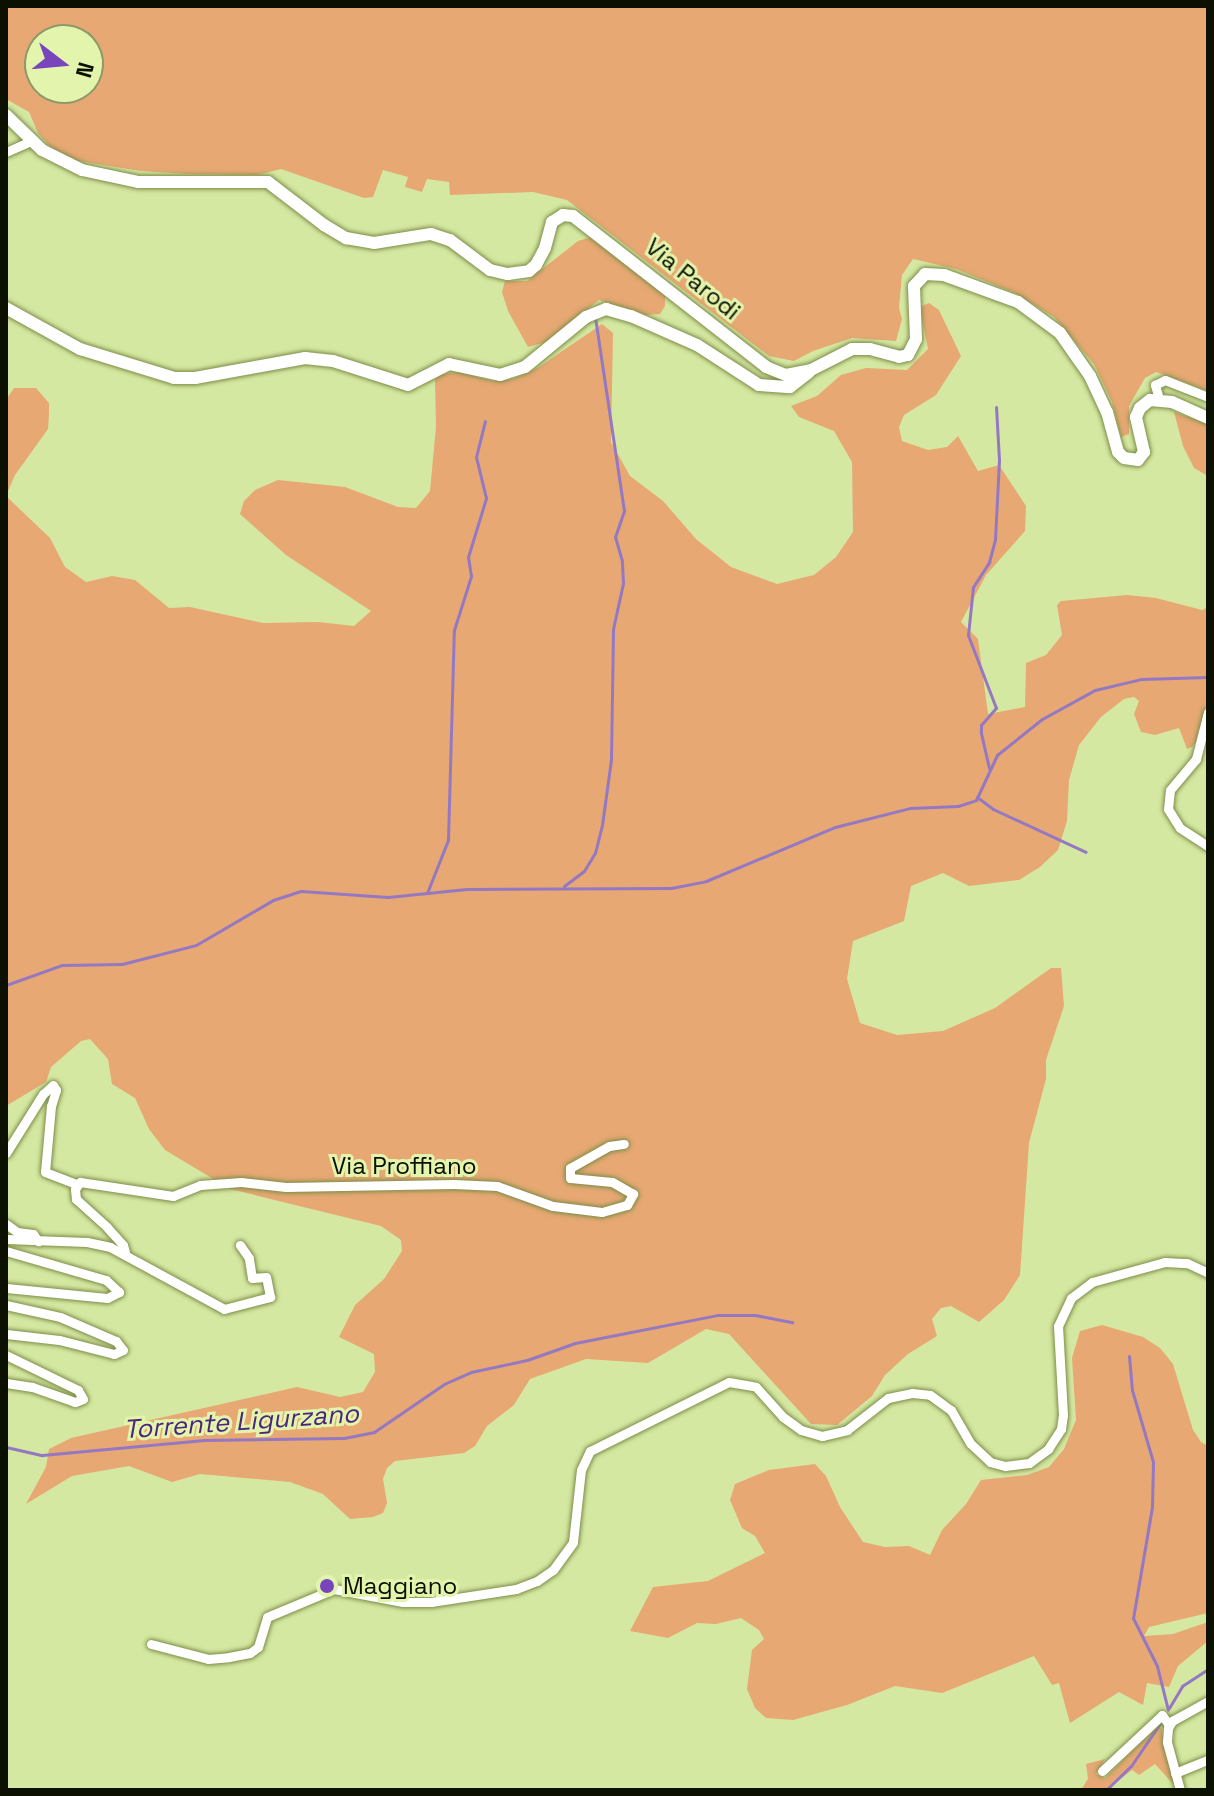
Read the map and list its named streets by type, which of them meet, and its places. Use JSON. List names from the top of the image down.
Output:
{
  "streets": {
    "street": ["Via Parodi", "Via Proffiano"]
  },
  "water": ["Torrente Ligurzano"],
  "places": ["Maggiano"],
  "north": "right"
}
